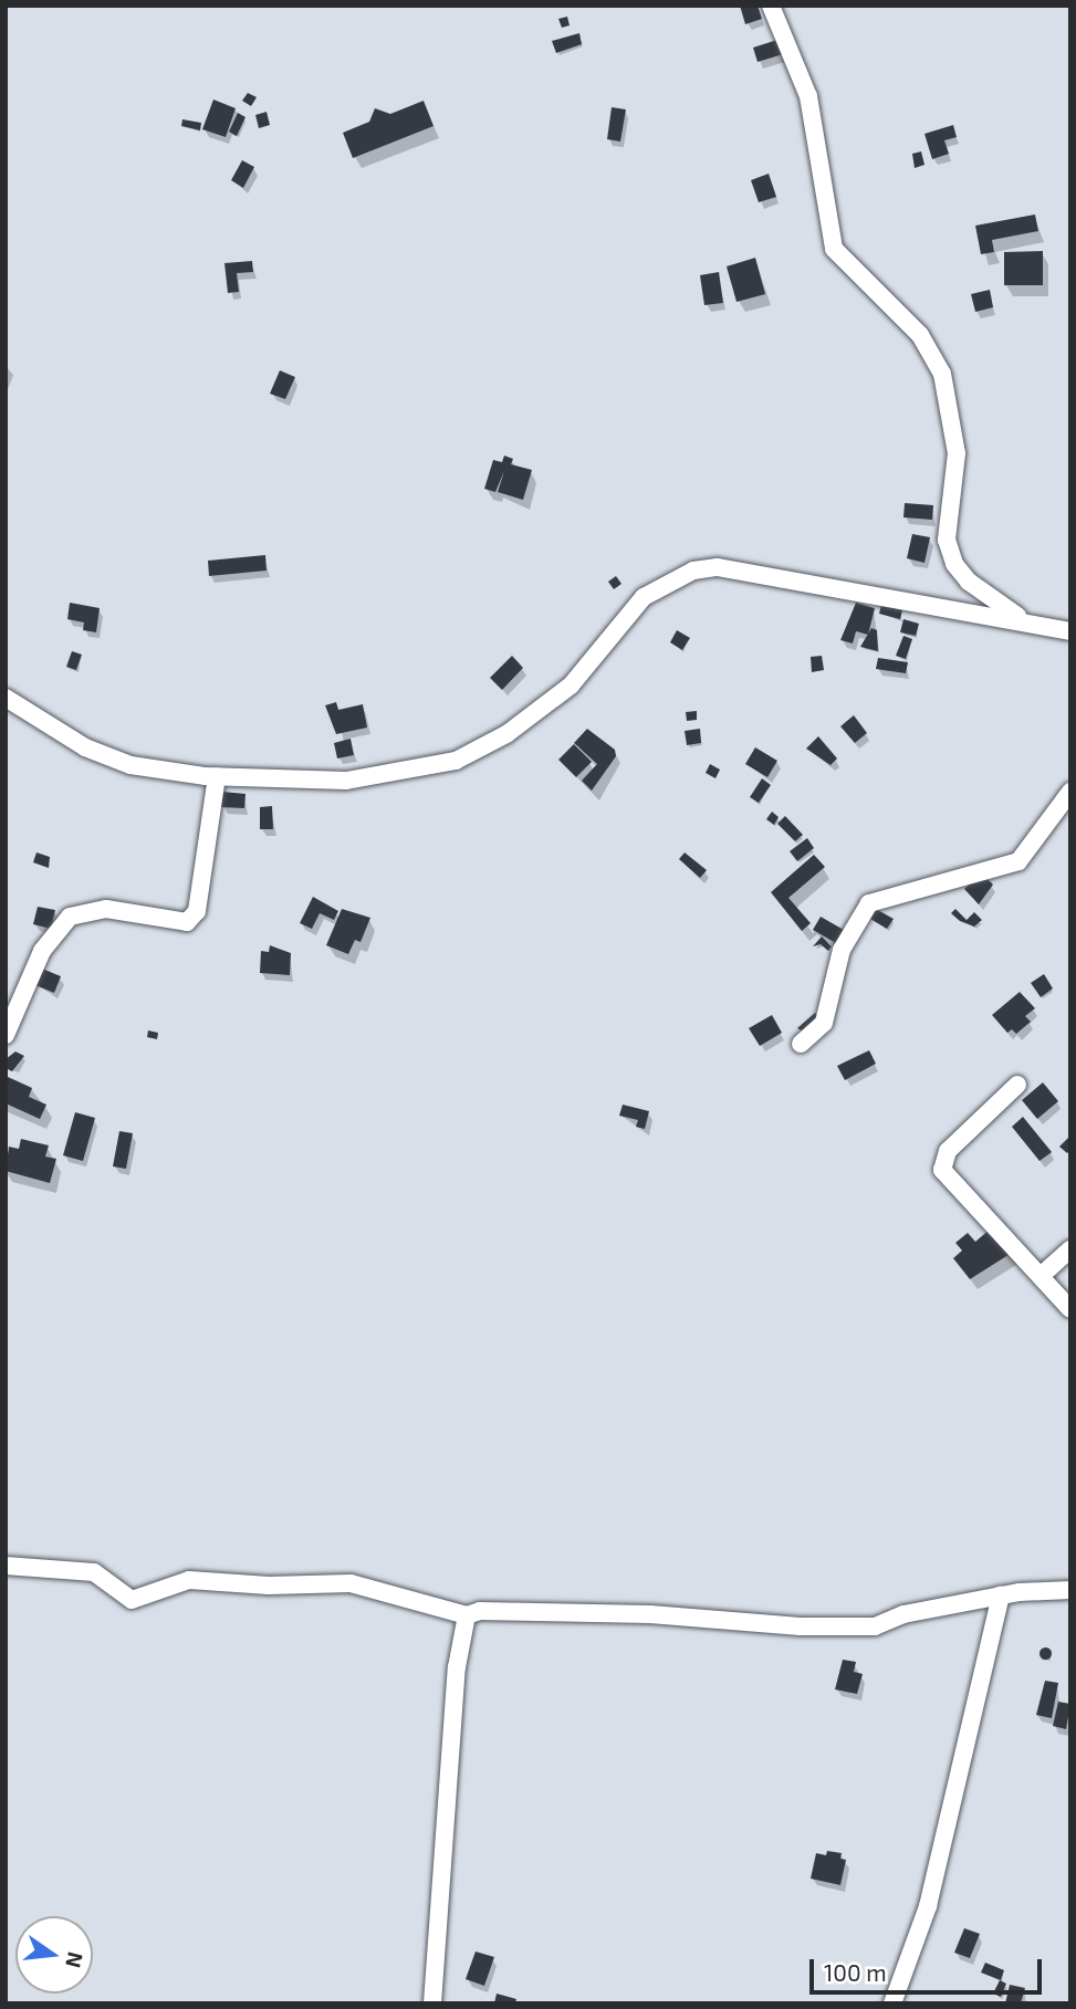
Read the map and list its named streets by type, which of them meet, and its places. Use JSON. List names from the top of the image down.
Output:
{
  "scale_bar": "100 m",
  "north": "right"
}
